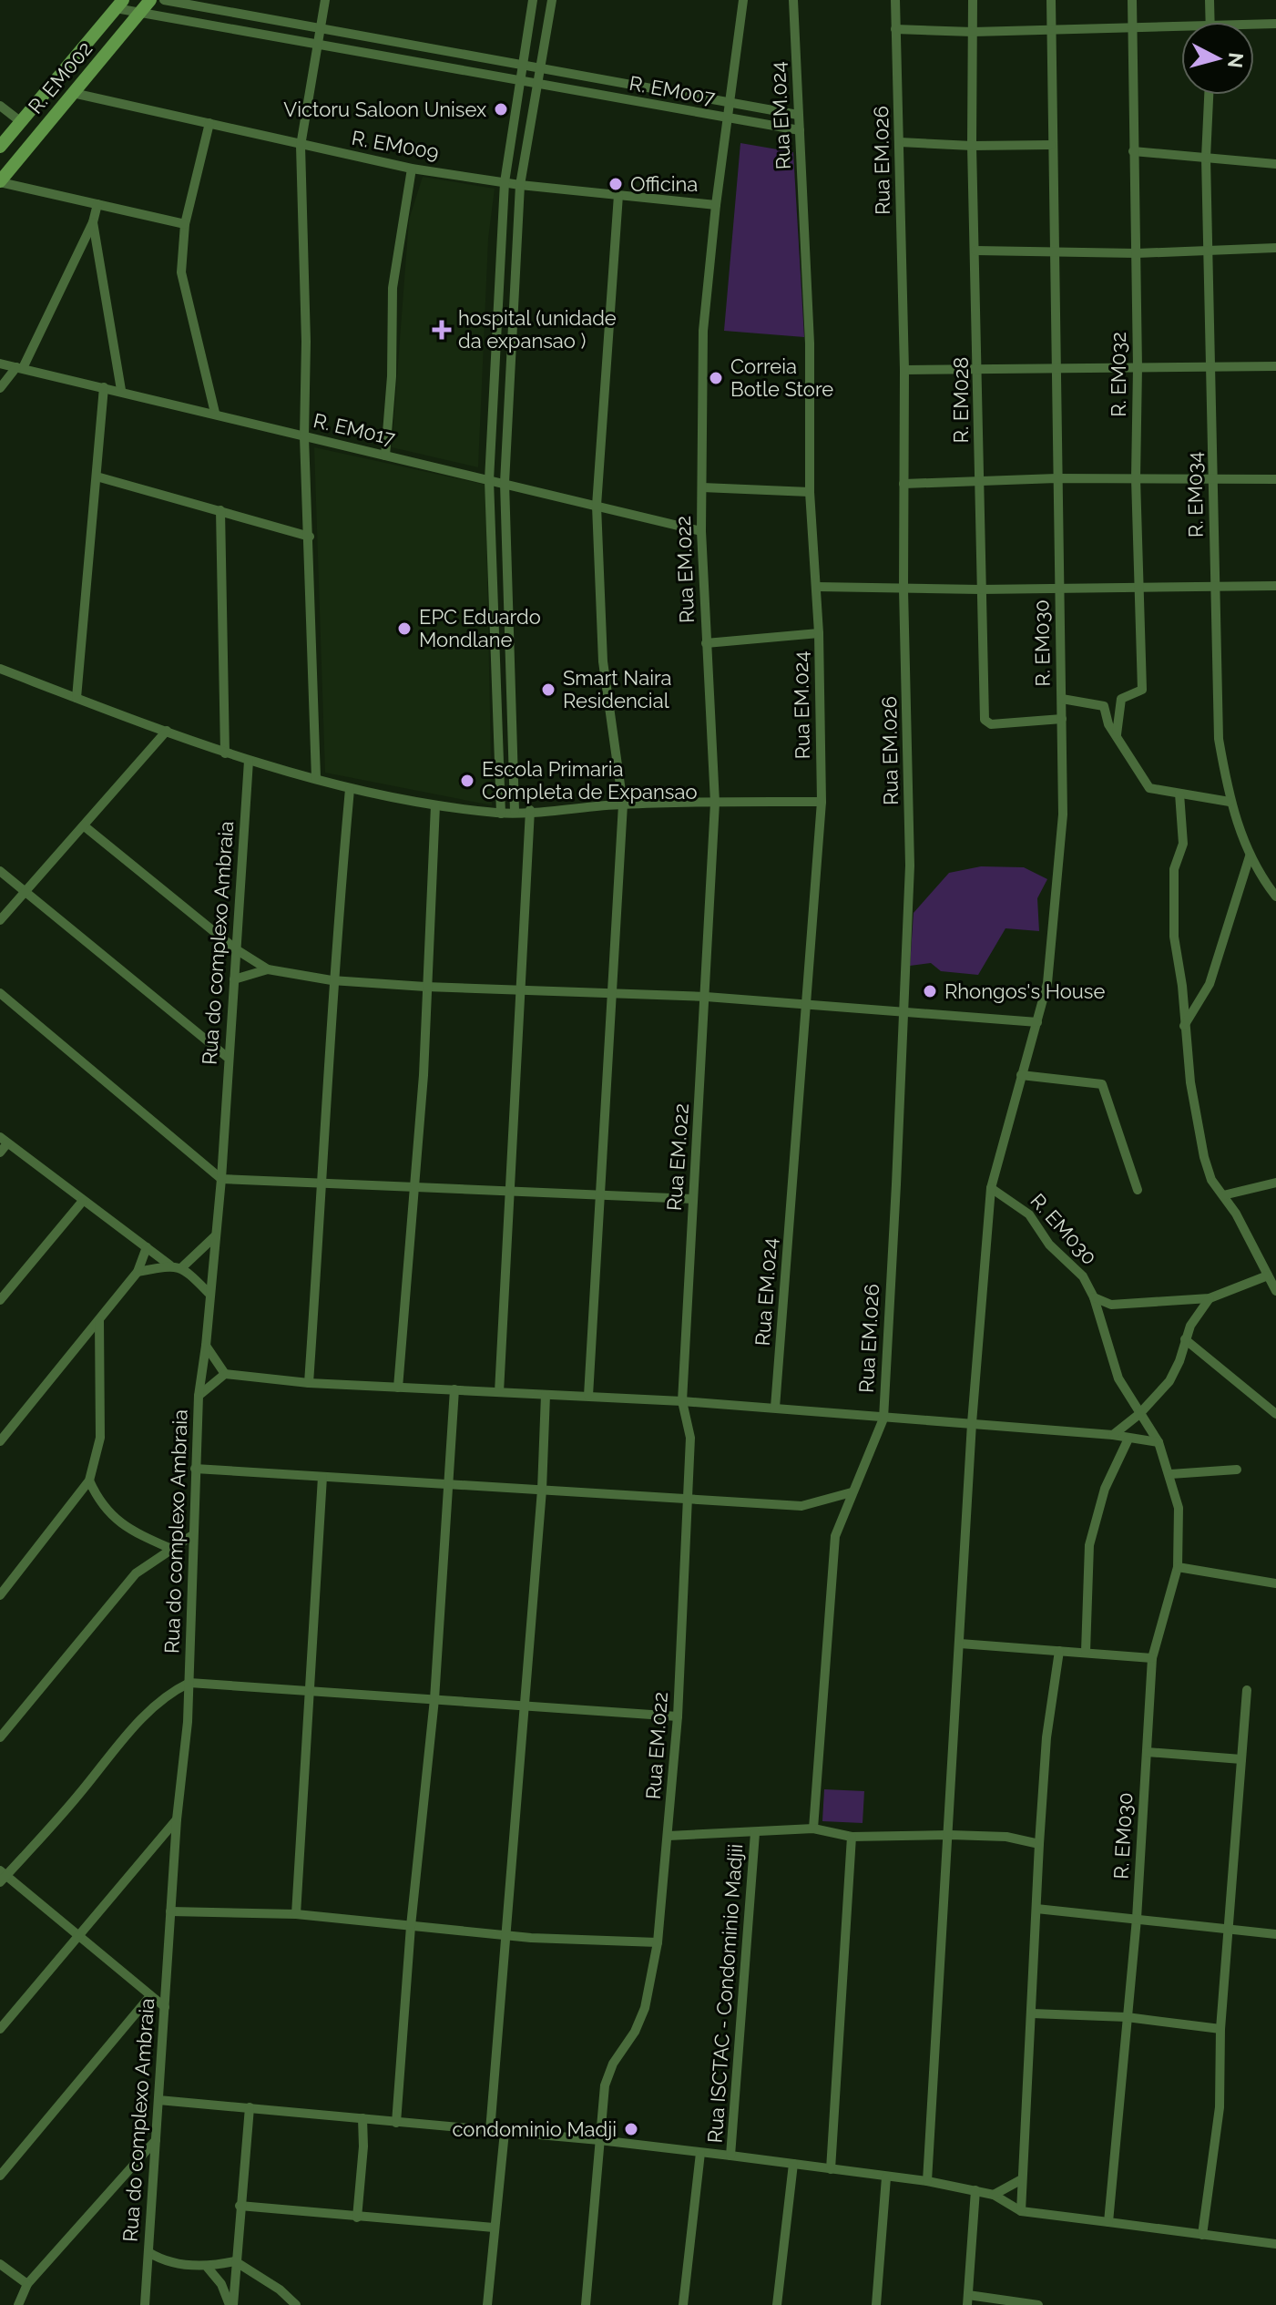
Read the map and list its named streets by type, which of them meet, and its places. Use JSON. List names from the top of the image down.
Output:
{
  "streets": {
    "street": [
      "R. EM002",
      "R. EM007",
      "Rua EM.024",
      "R. EM009",
      "Rua EM.026",
      "R. EM032",
      "R. EM028",
      "R. EM017",
      "R. EM034",
      "Rua EM.022",
      "R. EM030",
      "Rua do complexo Ambraia",
      "Rua ISCTAC - Condominio Madjii"
    ]
  },
  "crossings": [
    ["R. EM002", "R. EM007"],
    ["R. EM002", "R. EM009"],
    ["R. EM007", "Rua EM.024"],
    ["R. EM007", "Rua EM.022"],
    ["R. EM009", "Rua EM.022"],
    ["R. EM028", "R. EM030"],
    ["R. EM017", "Rua EM.022"]
  ],
  "places": {
    "other": [
      "Victoru Saloon Unisex",
      "Officina",
      "Correia Botle Store",
      "EPC Eduardo Mondlane",
      "Smart Naira Residencial",
      "Escola Primaria Completa de Expansao",
      "Rhongos's House",
      "condominio Madji"
    ],
    "health": ["hospital (unidade da expansao )"]
  },
  "north": "right"
}
